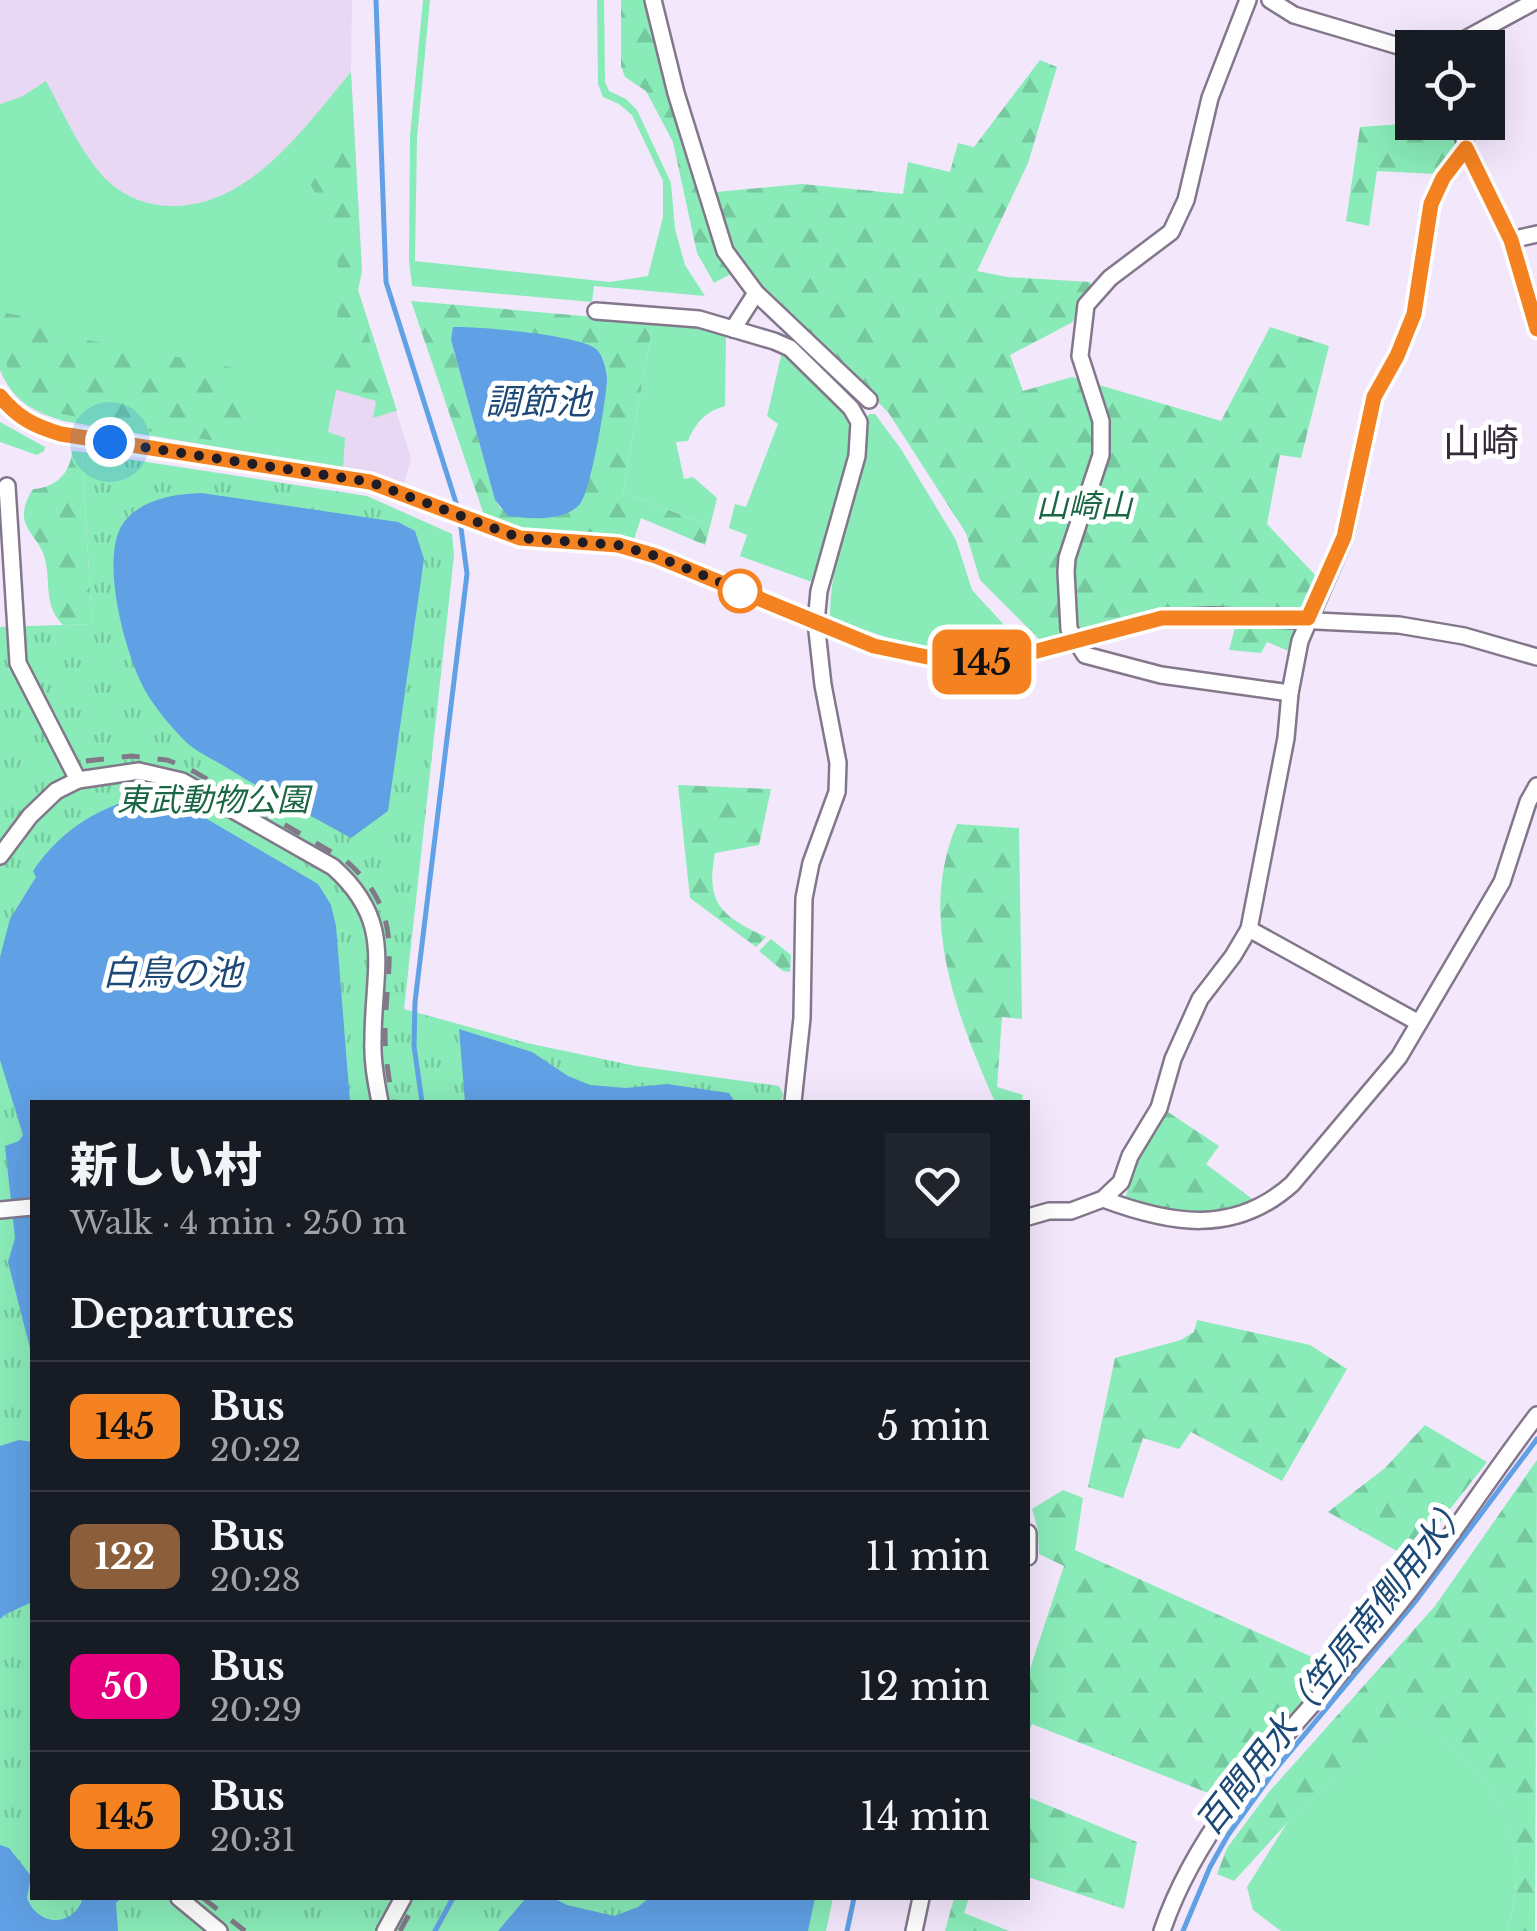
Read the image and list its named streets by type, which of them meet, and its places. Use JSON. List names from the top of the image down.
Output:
{
  "districts": ["山崎"],
  "water": ["調節池", "白鳥の池", "百間用水（笠原南側用水）"],
  "parks": ["山崎山", "東武動物公園"],
  "lines": ["bus line 145"],
  "page": {
    "on_map": "145",
    "heading": [
      ["新しい村", "Walk · 4 min · 250 m"],
      "Departures"
    ],
    "list": [
      {
        "mark": "145",
        "name": "Bus",
        "note": "20:22",
        "value": "5 min"
      },
      {
        "mark": "122",
        "name": "Bus",
        "note": "20:28",
        "value": "11 min"
      },
      {
        "mark": "50",
        "name": "Bus",
        "note": "20:29",
        "value": "12 min"
      },
      {
        "mark": "145",
        "name": "Bus",
        "note": "20:31",
        "value": "14 min"
      }
    ]
  }
}
